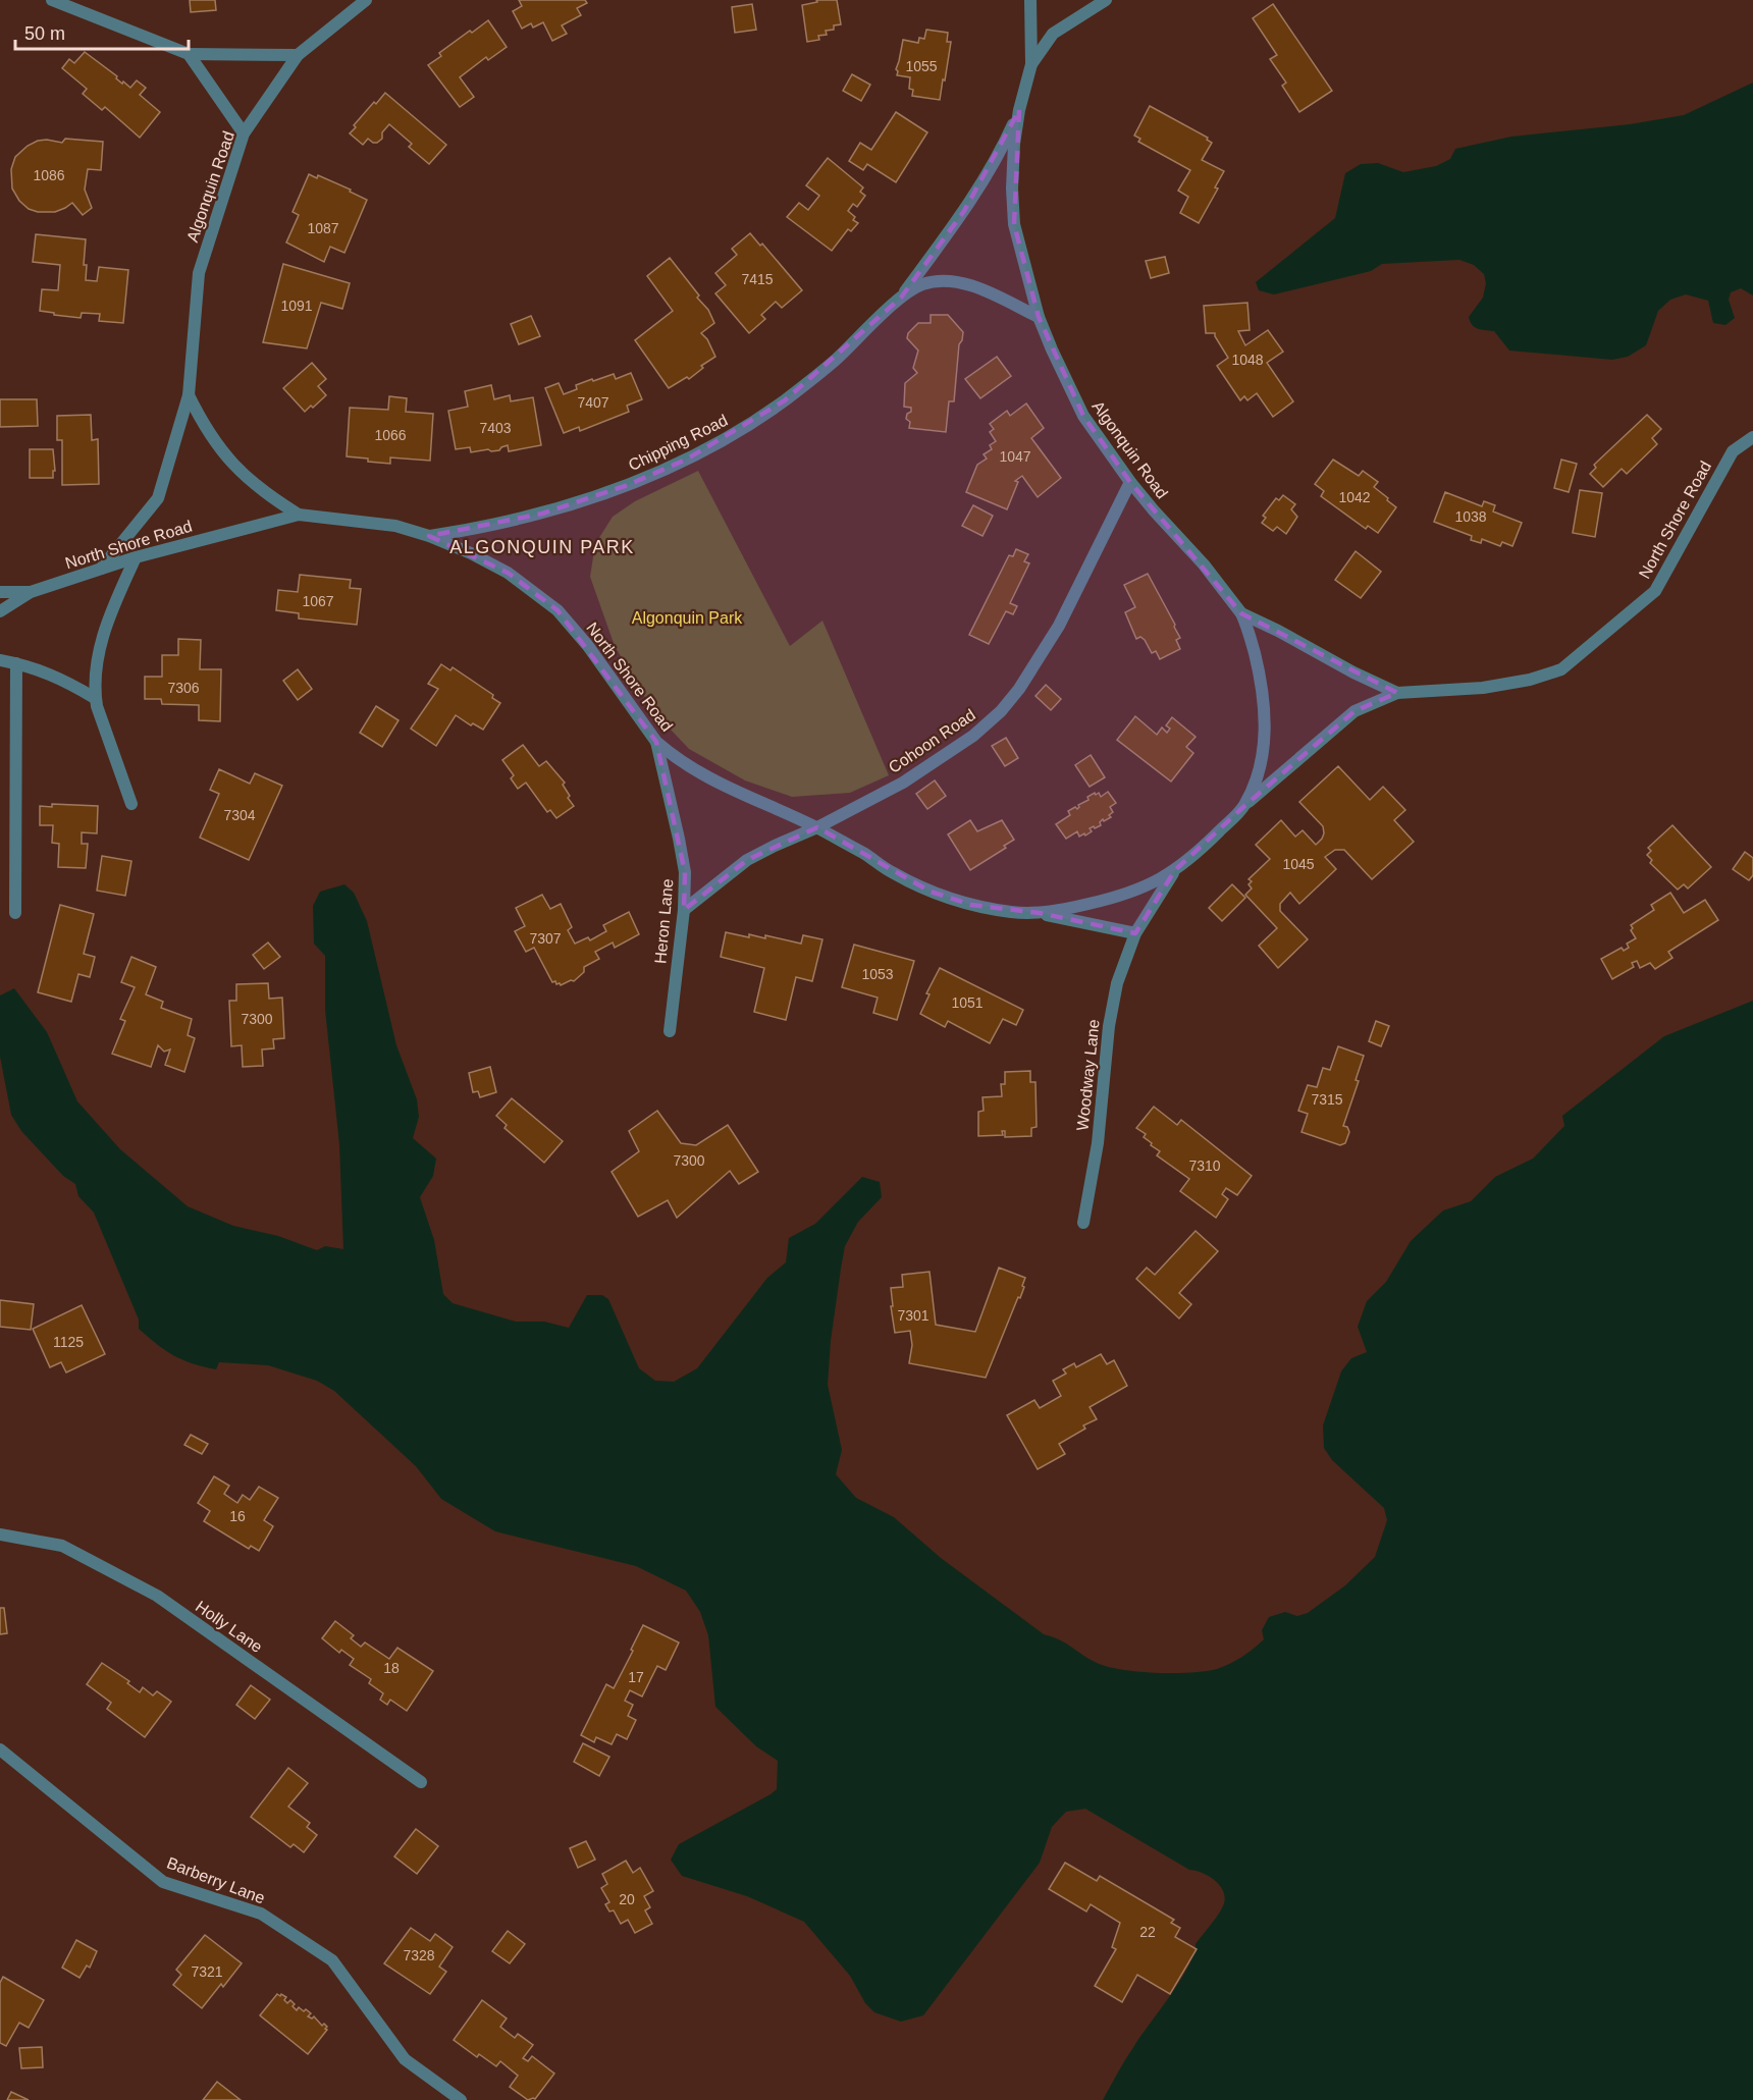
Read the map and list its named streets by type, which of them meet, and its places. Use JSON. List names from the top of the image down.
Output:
{
  "streets": {
    "street": [
      "Algonquin Road",
      "Chipping Road",
      "North Shore Road",
      "Cohoon Road",
      "Heron Lane",
      "Woodway Lane",
      "Holly Lane",
      "Barberry Lane"
    ]
  },
  "crossings": [
    ["Algonquin Road", "Chipping Road"],
    ["Algonquin Road", "North Shore Road"],
    ["Algonquin Road", "Cohoon Road"],
    ["Chipping Road", "North Shore Road"],
    ["North Shore Road", "Cohoon Road"],
    ["North Shore Road", "Heron Lane"],
    ["North Shore Road", "Woodway Lane"],
    ["Cohoon Road", "Heron Lane"]
  ],
  "districts": ["ALGONQUIN PARK"],
  "parks": ["Algonquin Park"],
  "house_numbers": [
    "1055",
    "1086",
    "1087",
    "7415",
    "1091",
    "1048",
    "7407",
    "7403",
    "1066",
    "1047",
    "1042",
    "1038",
    "1067",
    "7306",
    "7304",
    "1045",
    "7307",
    "1053",
    "1051",
    "7300",
    "7315",
    "7300",
    "7310",
    "7301",
    "1125",
    "16",
    "18",
    "17",
    "20",
    "22",
    "7328",
    "7321"
  ],
  "scale_bar": "50 m"
}
